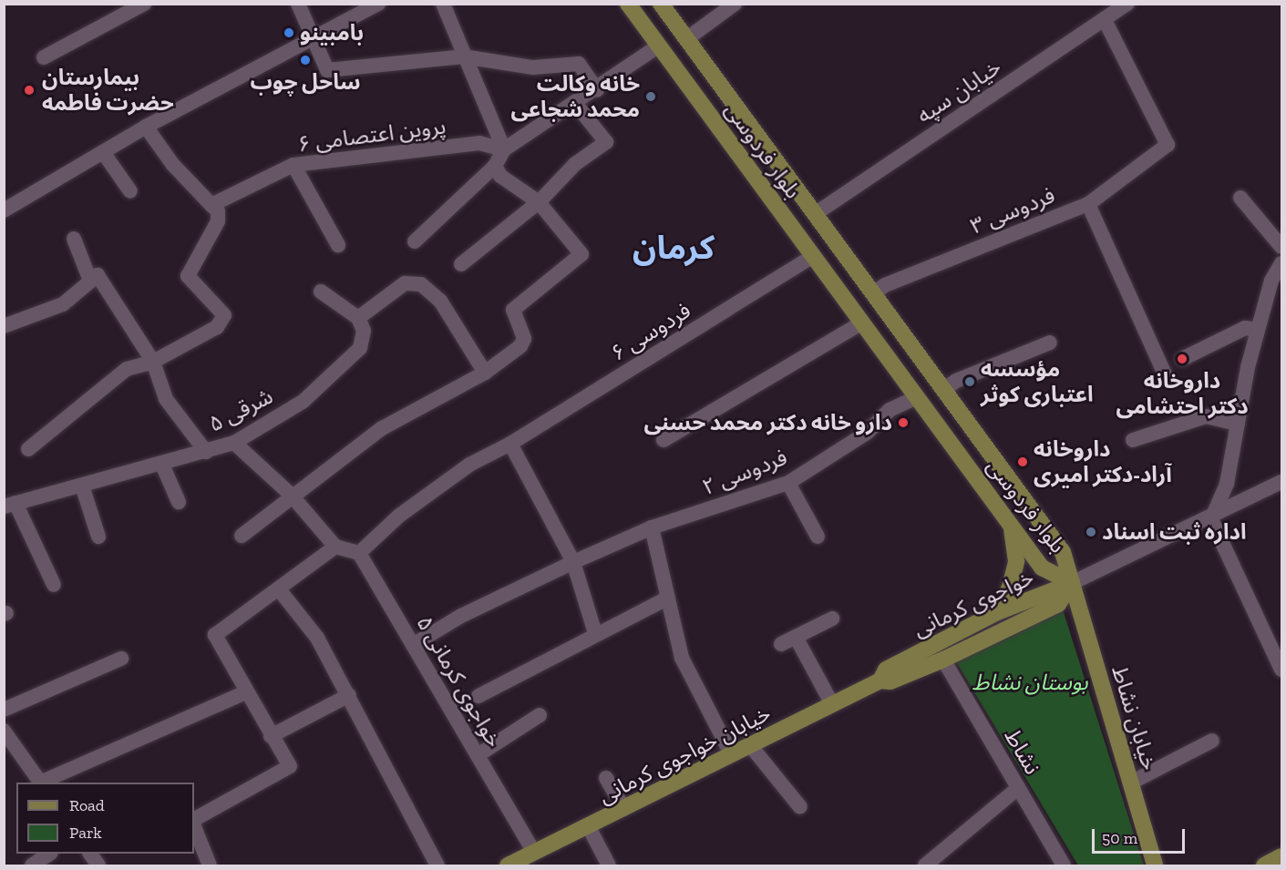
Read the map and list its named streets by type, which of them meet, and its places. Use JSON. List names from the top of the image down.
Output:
{
  "streets": {
    "main road": [
      "بلوار فردوسی",
      "خواجوی کرمانی",
      "خیابان نشاط",
      "خیابان خواجوی کرمانی"
    ],
    "street": [
      "خیابان سپه",
      "پروین اعتصامی ۶",
      "فردوسی ۳",
      "فردوسی ۶",
      "شرقی ۵",
      "فردوسی ۲",
      "خواجوی کرمانی ۵",
      "نشاط"
    ]
  },
  "crossings": [
    ["خیابان سپه", "بلوار فردوسی"],
    ["بلوار فردوسی", "فردوسی ۳"],
    ["بلوار فردوسی", "فردوسی ۶"],
    ["بلوار فردوسی", "فردوسی ۲"],
    ["بلوار فردوسی", "خواجوی کرمانی"],
    ["بلوار فردوسی", "خیابان نشاط"],
    ["فردوسی ۶", "خواجوی کرمانی ۵"],
    ["فردوسی ۲", "خواجوی کرمانی ۵"],
    ["خواجوی کرمانی", "خیابان نشاط"],
    ["خواجوی کرمانی", "نشاط"],
    ["خواجوی کرمانی", "خیابان خواجوی کرمانی"],
    ["خواجوی کرمانی ۵", "خیابان خواجوی کرمانی"]
  ],
  "districts": ["کرمان"],
  "parks": ["بوستان نشاط"],
  "places": [
    "بامبینو",
    "ساحل چوب",
    "بیمارستان حضرت فاطمه",
    "خانه وکالت محمد شجاعی",
    "داروخانه دکتر احتشامی",
    "مؤسسه اعتباری کوثر",
    "دارو خانه دکتر محمد حسنی",
    "داروخانه آراد-دکتر امیری",
    "اداره ثبت اسناد"
  ],
  "legend": ["Road", "Park"],
  "scale_bar": "50 m"
}
